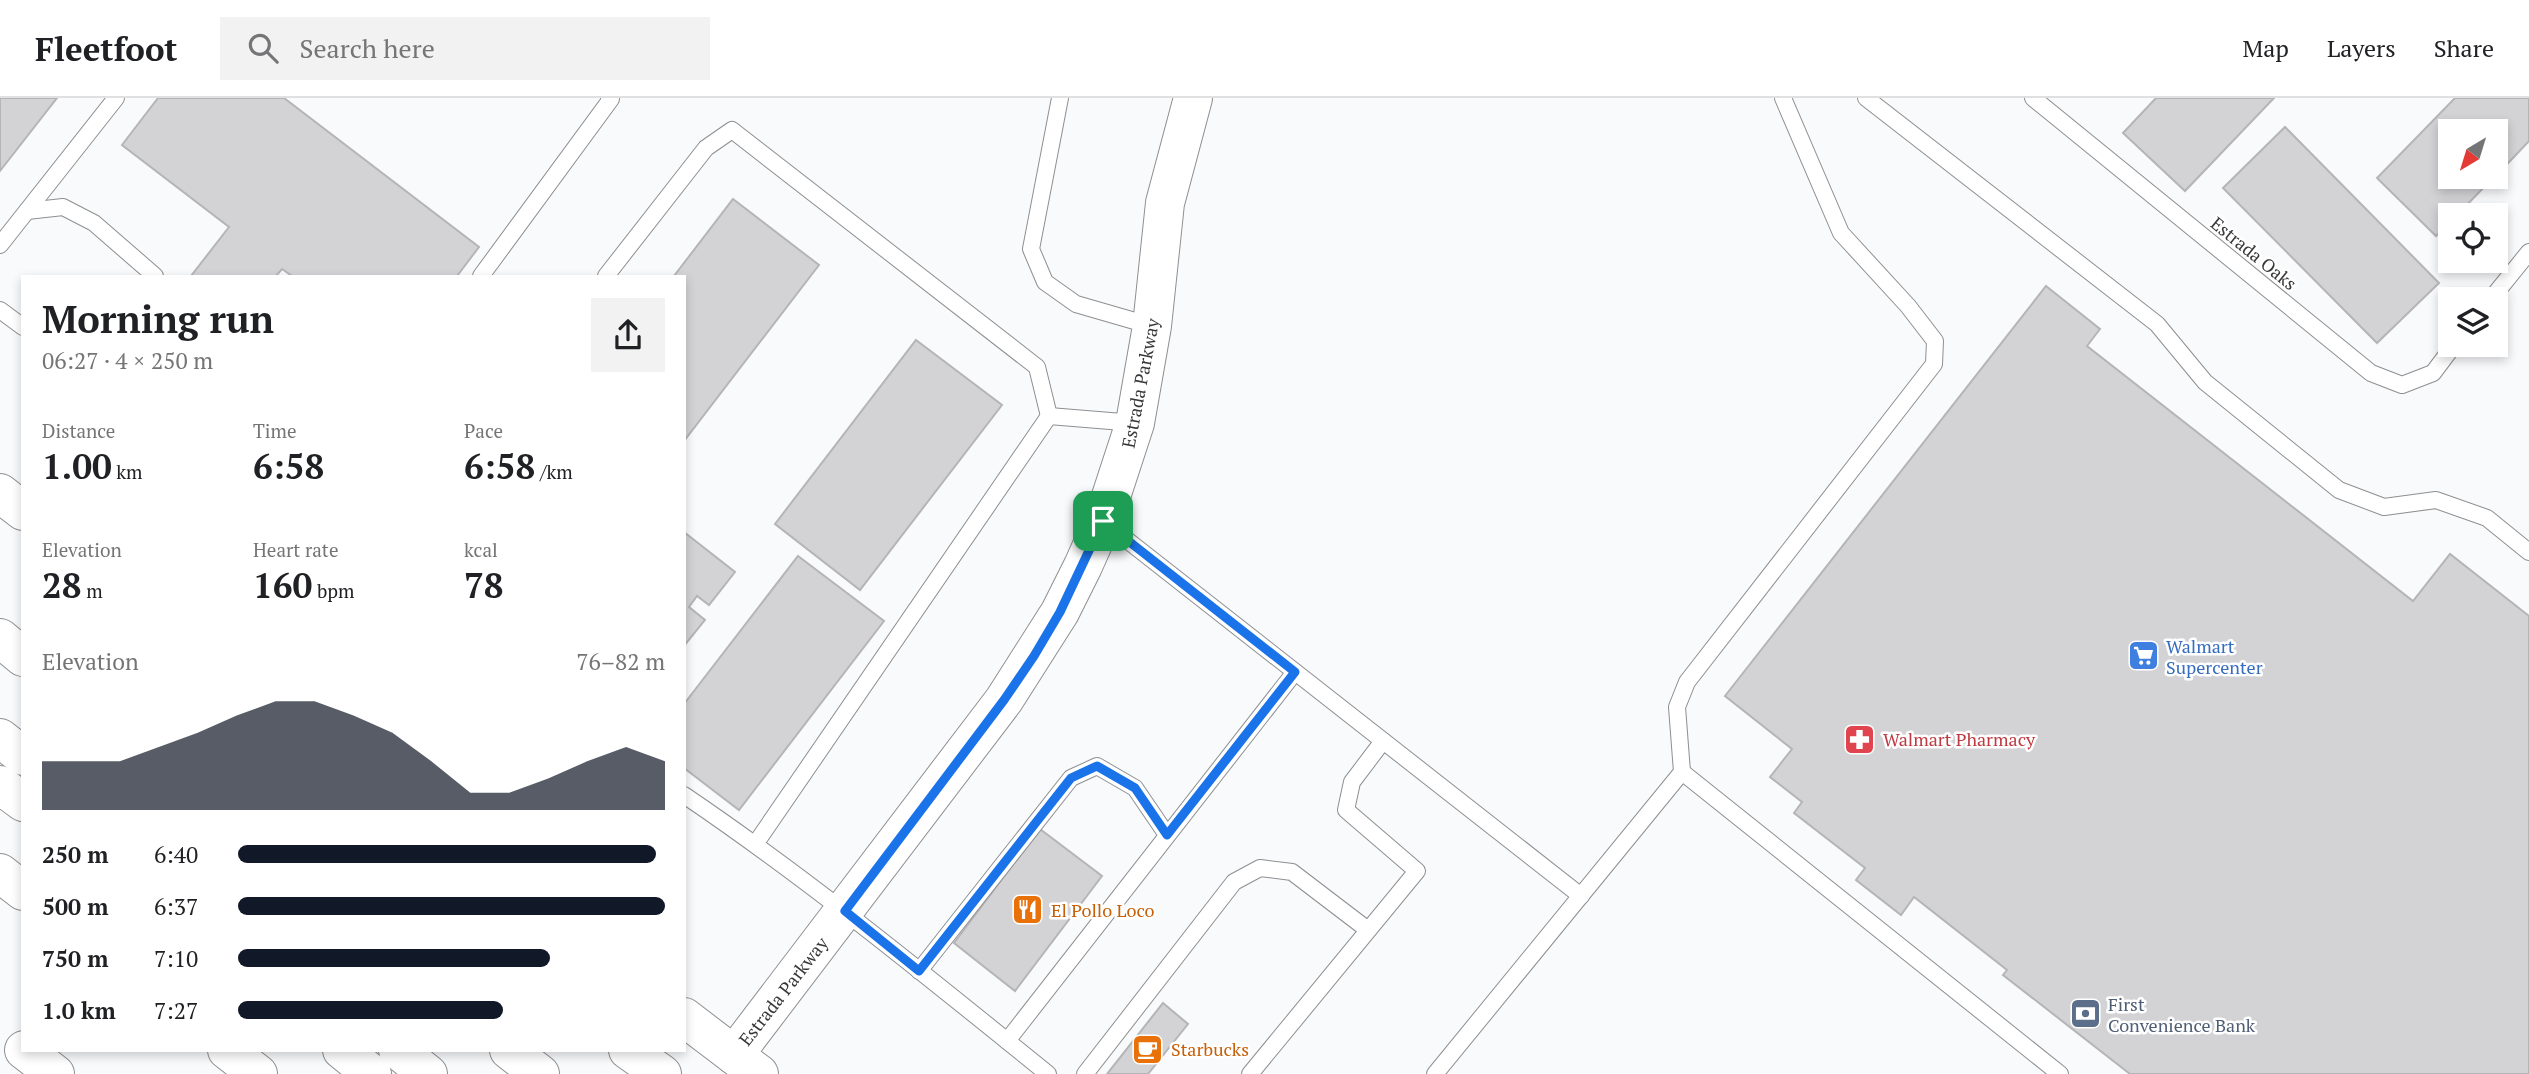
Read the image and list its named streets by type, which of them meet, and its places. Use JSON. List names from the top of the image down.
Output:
{
  "streets": {
    "main road": ["Estrada Parkway"],
    "lane": ["Estrada Oaks"]
  },
  "places": {
    "supermarket": ["Walmart Supercenter"],
    "pharmacy": ["Walmart Pharmacy"],
    "restaurant": ["El Pollo Loco"],
    "bank": ["First Convenience Bank"],
    "cafe": ["Starbucks"]
  },
  "north": "bottom left",
  "page": {
    "header": "Fleetfoot",
    "search": "Search here",
    "nav": ["Map", "Layers", "Share"],
    "heading": ["Morning run", "06:27 · 4 × 250 m"],
    "stats": [
      ["Distance", "1.00 km"],
      ["Time", "6:58"],
      ["Pace", "6:58 /km"],
      ["Elevation", "28 m"],
      ["Heart rate", "160 bpm"],
      ["kcal", "78"]
    ],
    "chart": ["Elevation", "76–82 m"],
    "list": [
      {
        "name": "250 m",
        "note": "6:40"
      },
      {
        "name": "500 m",
        "note": "6:37"
      },
      {
        "name": "750 m",
        "note": "7:10"
      },
      {
        "name": "1.0 km",
        "note": "7:27"
      }
    ]
  }
}
